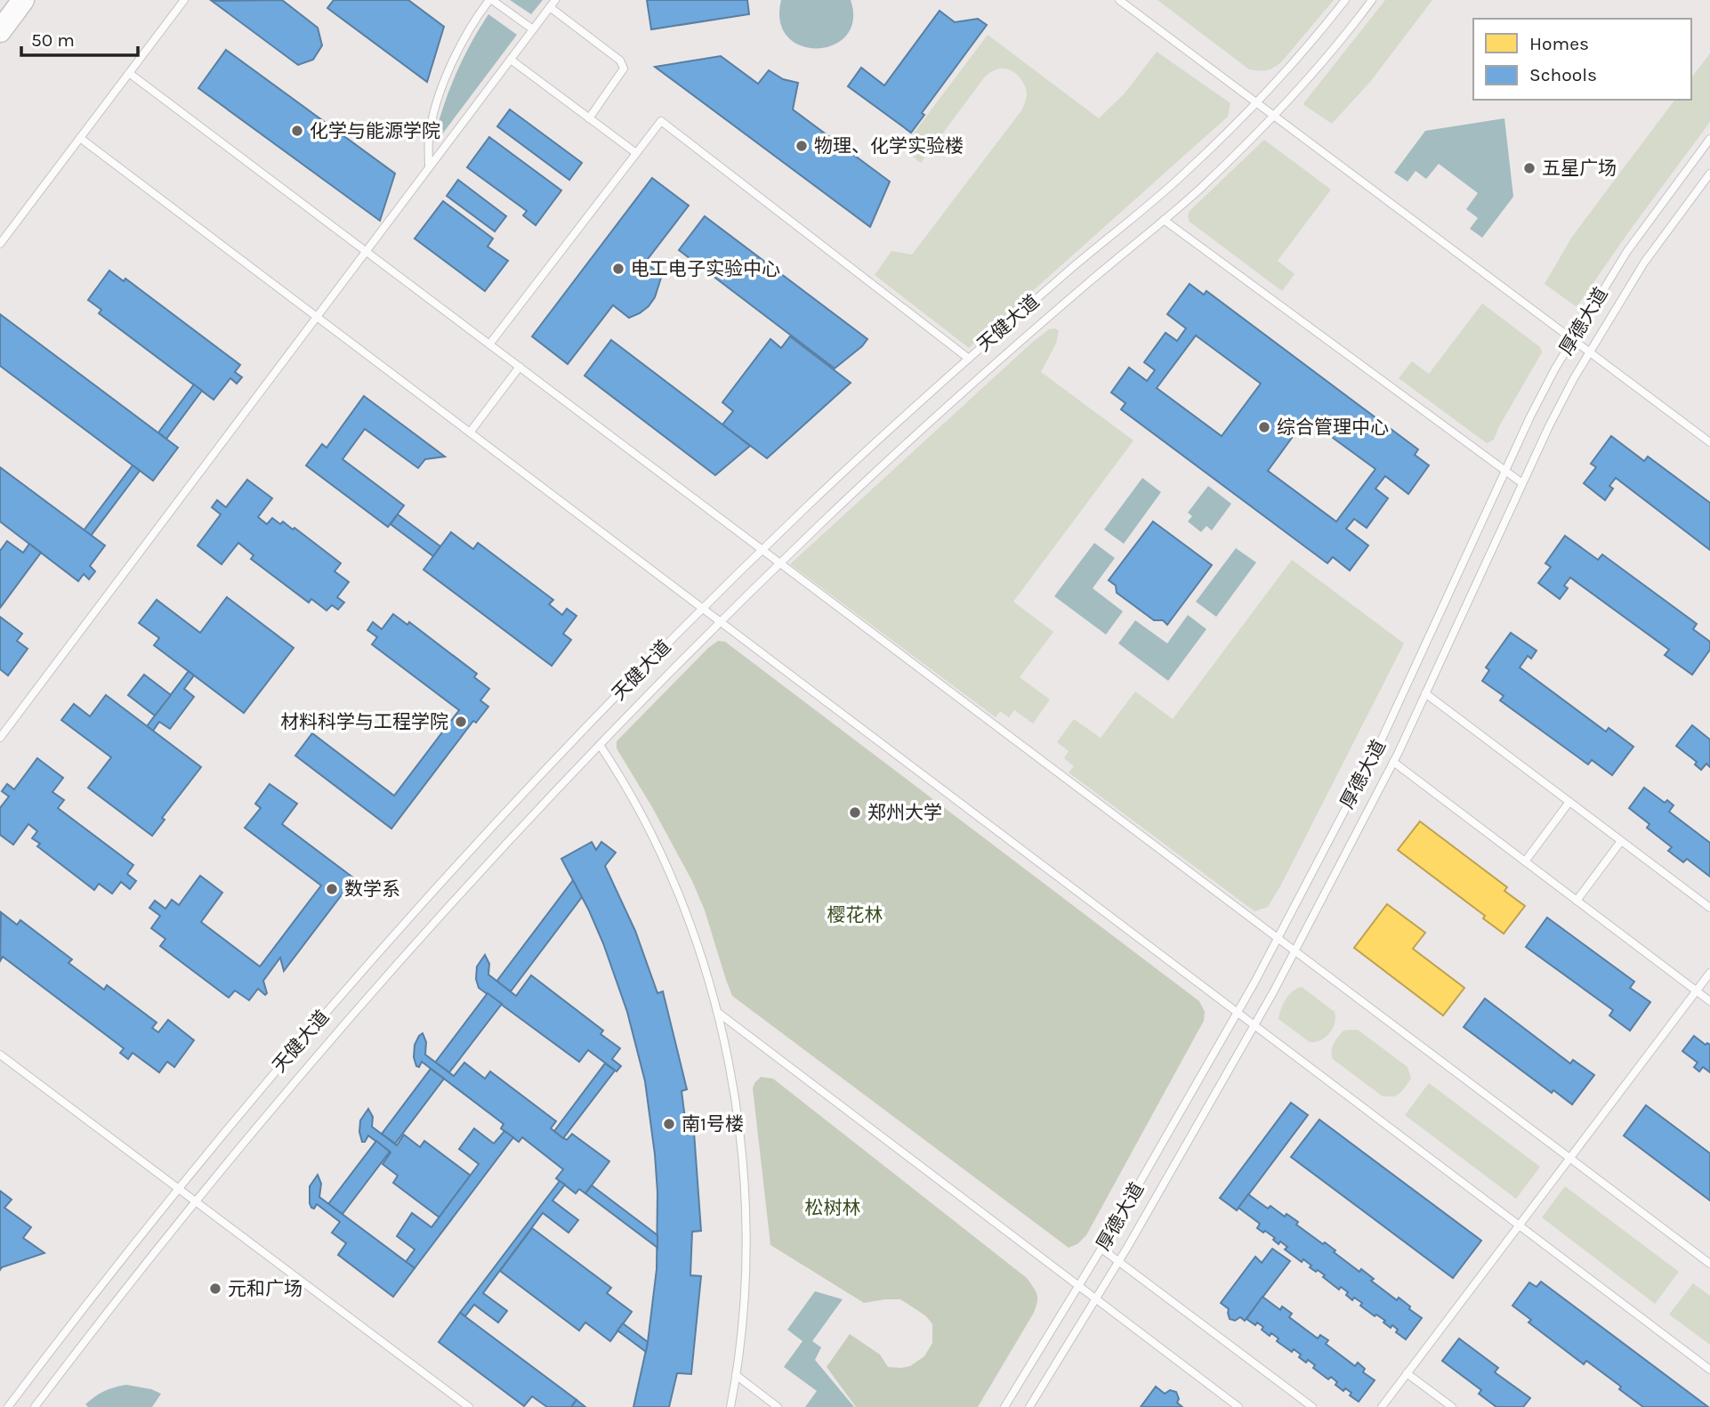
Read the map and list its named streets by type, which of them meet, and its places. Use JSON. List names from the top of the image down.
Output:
{
  "streets": {
    "lane": ["厚德大道", "天健大道"]
  },
  "parks": ["樱花林", "松树林"],
  "places": [
    "化学与能源学院",
    "物理、化学实验楼",
    "五星广场",
    "电工电子实验中心",
    "综合管理中心",
    "材料科学与工程学院",
    "郑州大学",
    "数学系",
    "南1号楼",
    "元和广场"
  ],
  "legend": ["Homes", "Schools"],
  "scale_bar": "50 m"
}
